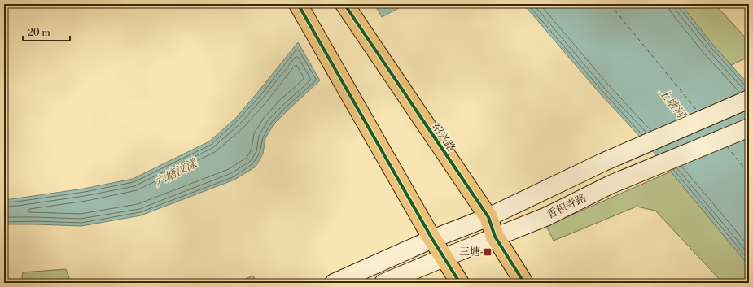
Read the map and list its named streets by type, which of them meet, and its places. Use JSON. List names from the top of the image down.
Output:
{
  "streets": {
    "main road": ["绍兴路", "香积寺路"]
  },
  "crossings": [
    ["绍兴路", "香积寺路"]
  ],
  "water": ["上塘河", "六塘汶漾"],
  "places": {
    "transit": ["三塘"]
  },
  "scale_bar": "20 m"
}
